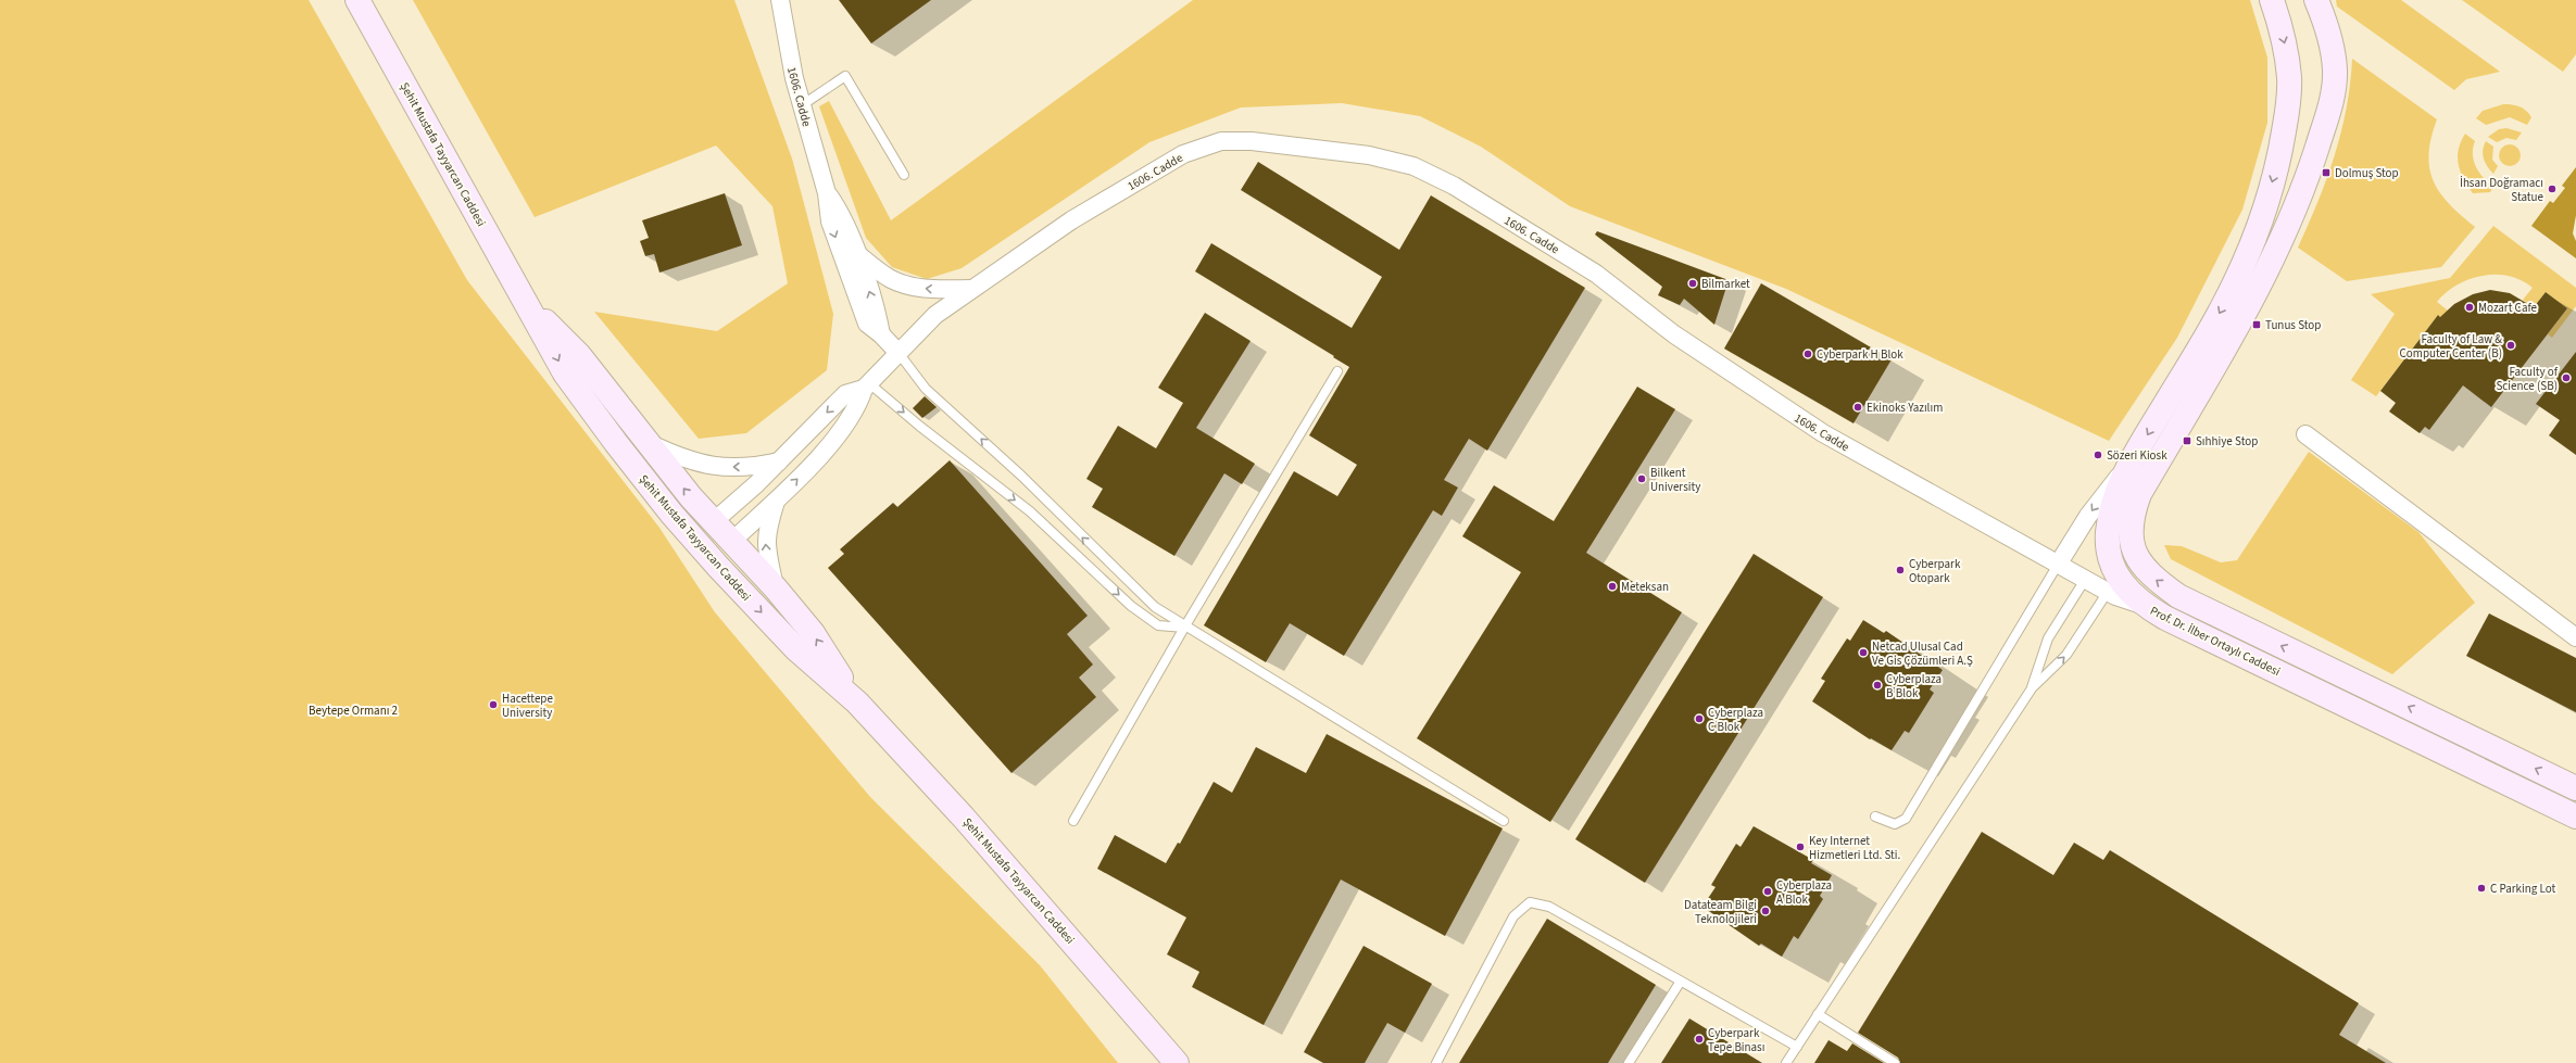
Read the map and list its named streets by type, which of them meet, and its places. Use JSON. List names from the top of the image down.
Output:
{
  "streets": {
    "street": ["1606. Cadde", "Şehit Mustafa Tayyarcan Caddesi", "Prof. Dr. İlber Ortaylı Caddesi"]
  },
  "crossings": [
    ["1606. Cadde", "Prof. Dr. İlber Ortaylı Caddesi"]
  ],
  "parks": ["Beytepe Ormanı 2"],
  "places": {
    "transit": ["Dolmuş Stop", "Tunus Stop", "Sıhhiye Stop"],
    "other": [
      "İhsan Doğramacı Statue",
      "Bilmarket",
      "Mozart Cafe",
      "Faculty of Law & Computer Center (B)",
      "Cyberpark H Blok",
      "Faculty of Science (SB)",
      "Ekinoks Yazılım",
      "Sözeri Kiosk",
      "Bilkent University",
      "Cyberpark Otopark",
      "Meteksan",
      "Netcad Ulusal Cad Ve Gis Çözümleri A.Ş",
      "Cyberplaza B Blok",
      "Hacettepe University",
      "Cyberplaza C Blok",
      "Key Internet Hizmetleri Ltd. Sti.",
      "C Parking Lot",
      "Cyberplaza A Blok",
      "Datateam Bilgi Teknolojileri",
      "Cyberpark Tepe Binası"
    ]
  }
}
